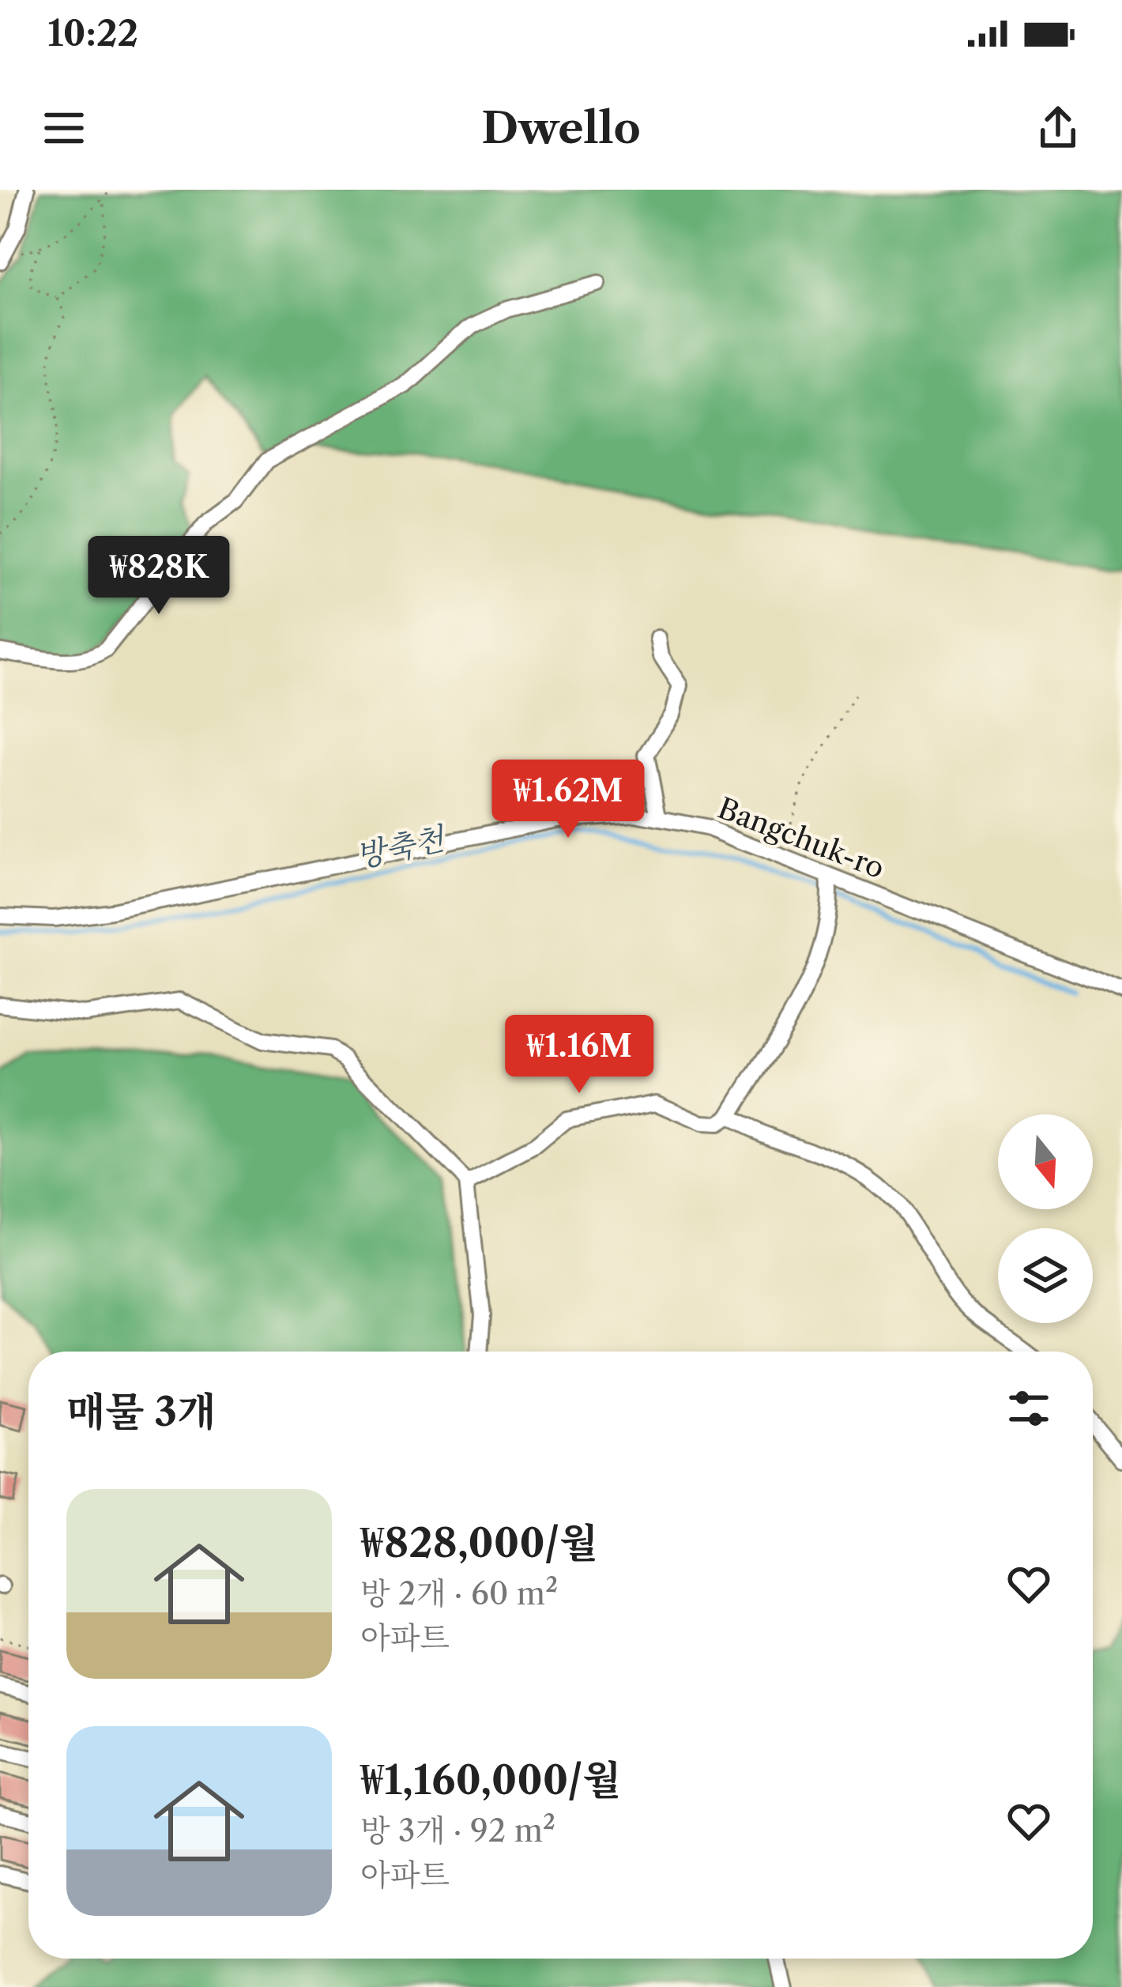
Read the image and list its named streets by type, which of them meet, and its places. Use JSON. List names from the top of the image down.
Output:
{
  "streets": {
    "street": ["Bangchuk-ro"]
  },
  "water": ["방축천"],
  "north": "bottom",
  "page": {
    "status": "10:22",
    "header": "Dwello",
    "price": ["₩828K", "₩1.62M", "₩1.16M"],
    "heading": "매물 3개",
    "list": [
      {
        "name": "₩828,000/월",
        "note": "방 2개 · 60 m² · 아파트"
      },
      {
        "name": "₩1,160,000/월",
        "note": "방 3개 · 92 m² · 아파트"
      }
    ]
  }
}
